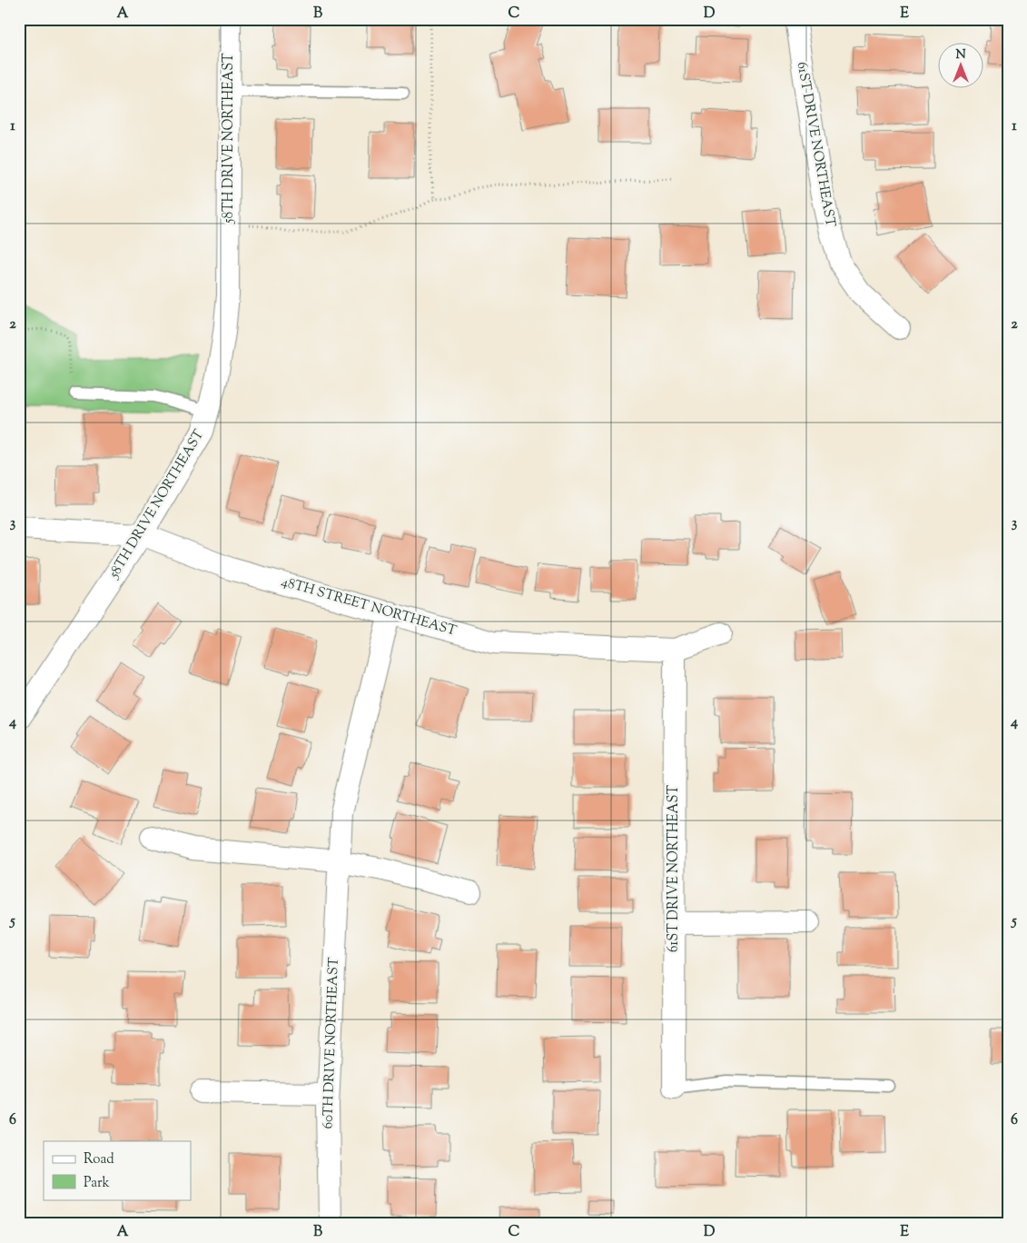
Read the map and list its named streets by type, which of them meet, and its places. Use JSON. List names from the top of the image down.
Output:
{
  "streets": {
    "street": [
      "58TH DRIVE NORTHEAST",
      "61ST DRIVE NORTHEAST",
      "48TH STREET NORTHEAST",
      "60TH DRIVE NORTHEAST"
    ]
  },
  "crossings": [
    ["58TH DRIVE NORTHEAST", "48TH STREET NORTHEAST"],
    ["61ST DRIVE NORTHEAST", "48TH STREET NORTHEAST"],
    ["48TH STREET NORTHEAST", "60TH DRIVE NORTHEAST"]
  ],
  "legend": ["Road", "Park"],
  "north": "top",
  "grid": {
    "columns": [
      "A",
      "B",
      "C",
      "D",
      "E"
    ],
    "rows": [
      "1",
      "2",
      "3",
      "4",
      "5",
      "6"
    ]
  }
}
